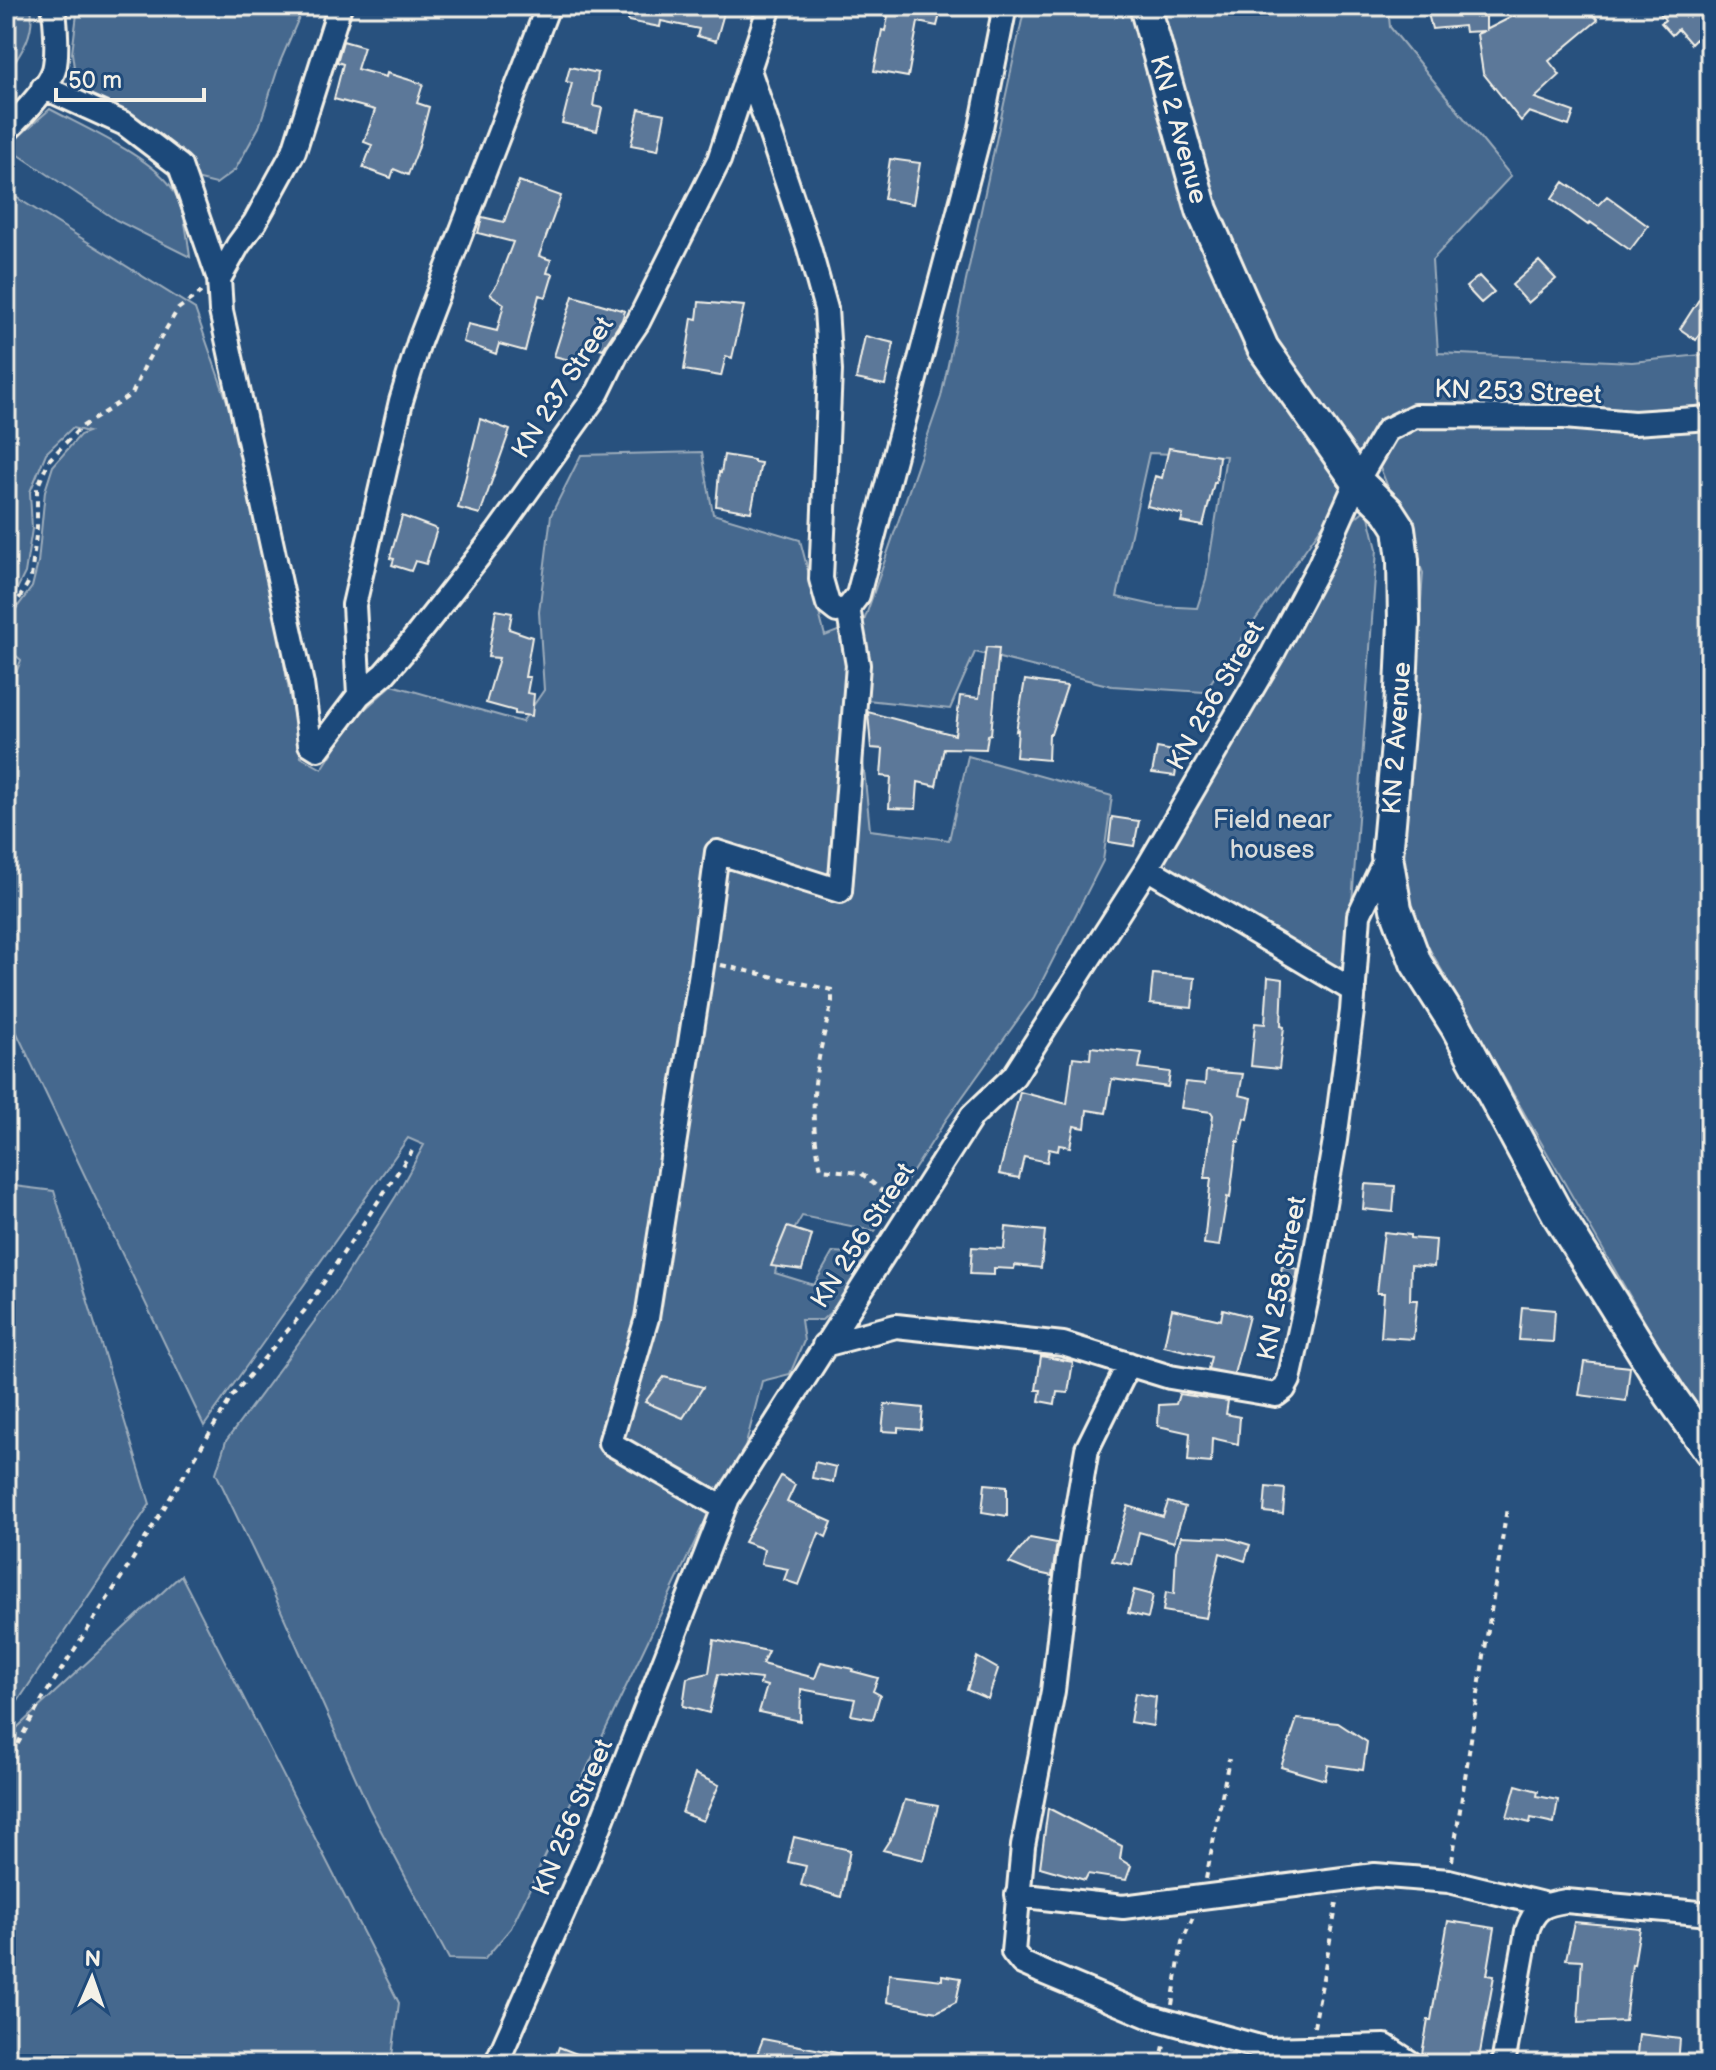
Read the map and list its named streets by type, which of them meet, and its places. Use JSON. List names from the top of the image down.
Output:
{
  "streets": {
    "main road": ["KN 2 Avenue"],
    "street": [
      "KN 237 Street",
      "KN 253 Street",
      "KN 256 Street",
      "KN 258 Street"
    ]
  },
  "crossings": [
    ["KN 2 Avenue", "KN 253 Street"],
    ["KN 2 Avenue", "KN 256 Street"],
    ["KN 2 Avenue", "KN 258 Street"],
    ["KN 253 Street", "KN 256 Street"],
    ["KN 256 Street", "KN 258 Street"]
  ],
  "parks": ["Field near houses"],
  "scale_bar": "50 m",
  "north": "top"
}
